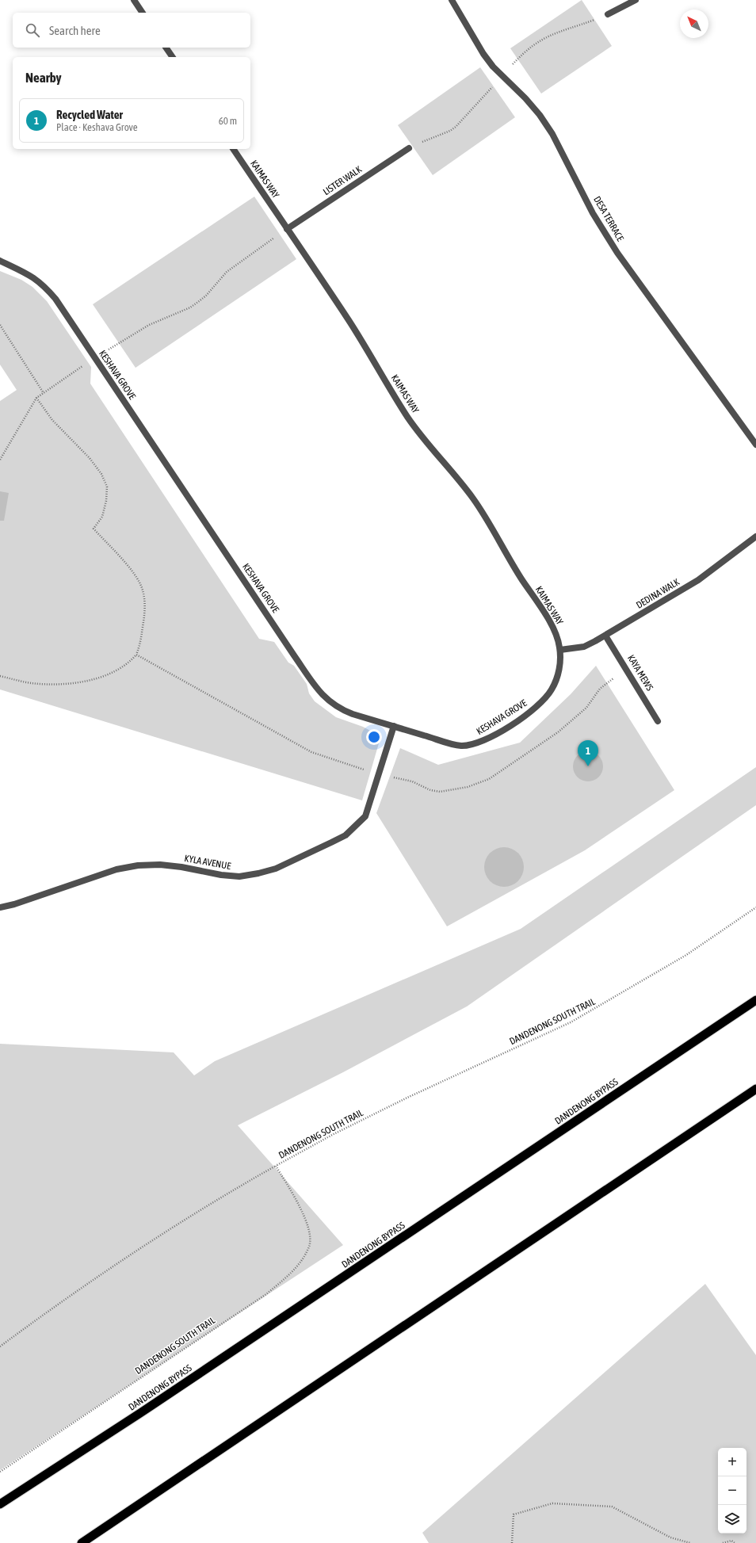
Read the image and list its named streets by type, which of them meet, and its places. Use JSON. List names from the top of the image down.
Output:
{
  "streets": {
    "highway": ["DANDENONG BYPASS"],
    "street": [
      "KAIMAS WAY",
      "LISTER WALK",
      "DESA TERRACE",
      "KESHAVA GROVE",
      "DEDINA WALK",
      "KAYA MEWS",
      "KYLA AVENUE"
    ],
    "path": ["DANDENONG SOUTH TRAIL"]
  },
  "crossings": [
    ["KAIMAS WAY", "LISTER WALK"],
    ["KAIMAS WAY", "KESHAVA GROVE"],
    ["KAIMAS WAY", "DEDINA WALK"],
    ["KESHAVA GROVE", "DEDINA WALK"],
    ["KESHAVA GROVE", "KYLA AVENUE"],
    ["DEDINA WALK", "KAYA MEWS"]
  ],
  "north": "top left",
  "page": {
    "search": "Search here",
    "heading": "Nearby",
    "list": [
      {
        "mark": "1",
        "name": "Recycled Water",
        "note": "Place · Keshava Grove",
        "value": "60 m"
      }
    ],
    "pins": "1",
    "map_buttons": ["+", "−"]
  }
}
